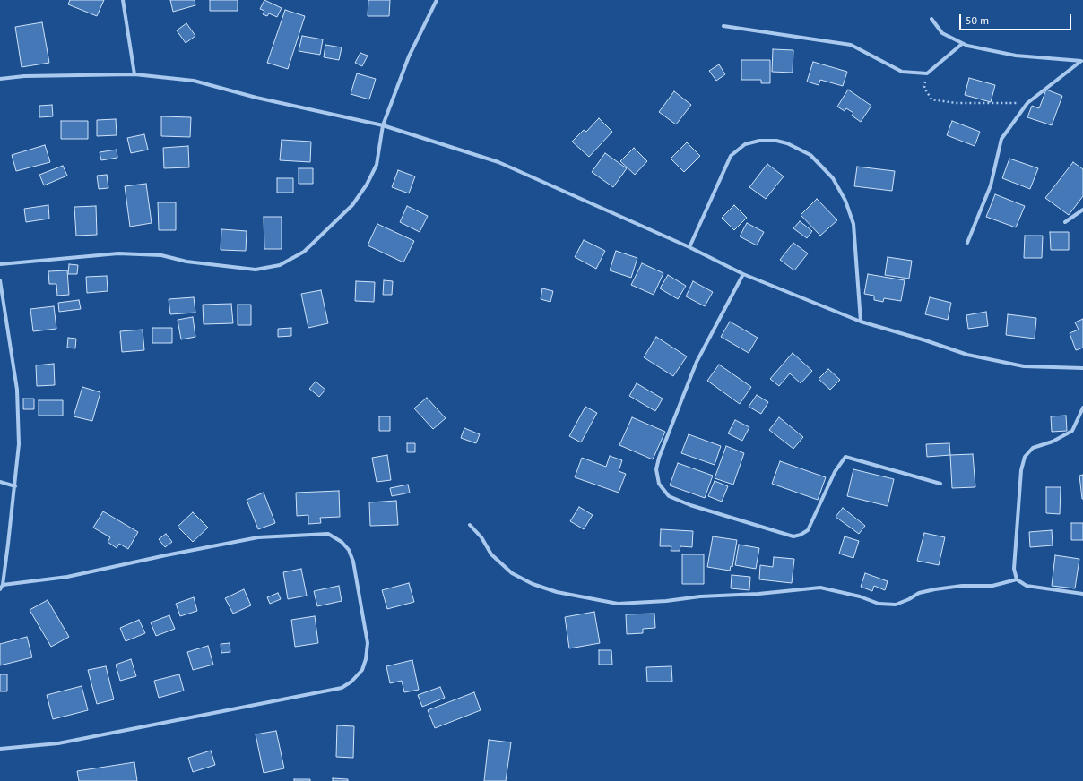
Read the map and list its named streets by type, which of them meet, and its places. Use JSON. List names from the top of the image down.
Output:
{
  "scale_bar": "50 m"
}
